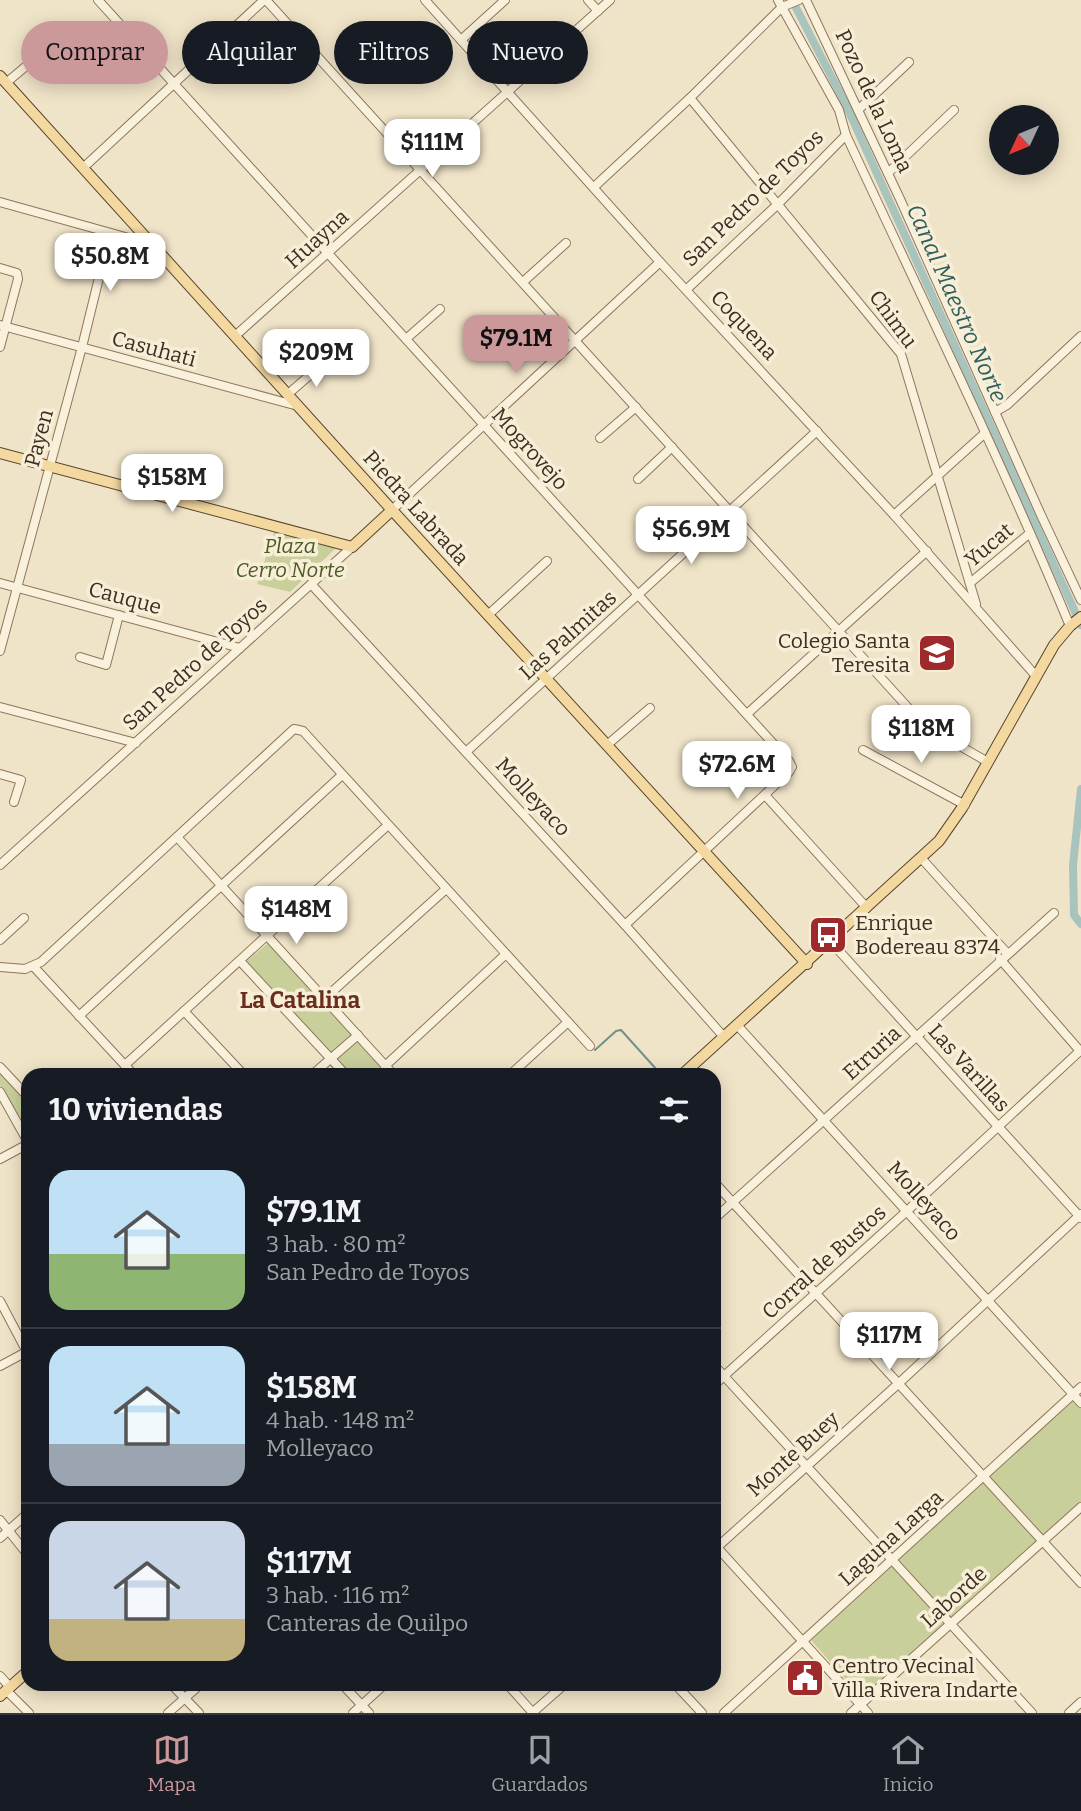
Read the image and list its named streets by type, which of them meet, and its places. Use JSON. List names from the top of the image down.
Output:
{
  "streets": {
    "main road": ["San Pedro de Toyos", "Piedra Labrada"],
    "street": [
      "Pozo de la Loma",
      "Huayna",
      "Chimu",
      "Coquena",
      "Casuhati",
      "Payen",
      "Mogrovejo",
      "Yucat",
      "Cauque",
      "Las Palmitas",
      "Molleyaco",
      "Etruria",
      "Las Varillas",
      "Corral de Bustos",
      "Monte Buey",
      "Laguna Larga",
      "Laborde"
    ]
  },
  "crossings": [
    ["Pozo de la Loma", "San Pedro de Toyos"],
    ["Pozo de la Loma", "Yucat"],
    ["San Pedro de Toyos", "Chimu"],
    ["San Pedro de Toyos", "Coquena"],
    ["San Pedro de Toyos", "Mogrovejo"],
    ["San Pedro de Toyos", "Piedra Labrada"],
    ["San Pedro de Toyos", "Cauque"],
    ["San Pedro de Toyos", "Molleyaco"],
    ["Huayna", "Coquena"],
    ["Huayna", "Mogrovejo"],
    ["Huayna", "Piedra Labrada"],
    ["Chimu", "Coquena"],
    ["Chimu", "Yucat"],
    ["Coquena", "Las Palmitas"],
    ["Casuhati", "Payen"],
    ["Casuhati", "Piedra Labrada"],
    ["Payen", "Cauque"],
    ["Mogrovejo", "Las Palmitas"],
    ["Piedra Labrada", "Las Palmitas"],
    ["Las Palmitas", "Molleyaco"],
    ["Molleyaco", "Etruria"],
    ["Molleyaco", "Corral de Bustos"],
    ["Molleyaco", "Monte Buey"],
    ["Molleyaco", "Laguna Larga"],
    ["Etruria", "Las Varillas"],
    ["Las Varillas", "Corral de Bustos"],
    ["Las Varillas", "Monte Buey"]
  ],
  "districts": ["La Catalina"],
  "water": ["Canal Maestro Norte"],
  "parks": ["Plaza Cerro Norte"],
  "places": {
    "school or university": ["Colegio Santa Teresita"],
    "bus stop": ["Enrique Bodereau 8374"],
    "public building": ["Centro Vecinal Villa Rivera Indarte"]
  },
  "north": "bottom left",
  "page": {
    "chip": [
      "Comprar",
      "Alquilar",
      "Filtros",
      "Nuevo"
    ],
    "price": [
      "$111M",
      "$50.8M",
      "$79.1M",
      "$209M",
      "$158M",
      "$56.9M",
      "$118M",
      "$72.6M",
      "$148M",
      "$117M"
    ],
    "heading": "10 viviendas",
    "list": [
      {
        "name": "$79.1M",
        "note": "3 hab. · 80 m² · San Pedro de Toyos"
      },
      {
        "name": "$158M",
        "note": "4 hab. · 148 m² · Molleyaco"
      },
      {
        "name": "$117M",
        "note": "3 hab. · 116 m² · Canteras de Quilpo"
      }
    ],
    "tabs": ["Mapa", "Guardados", "Inicio"]
  }
}
